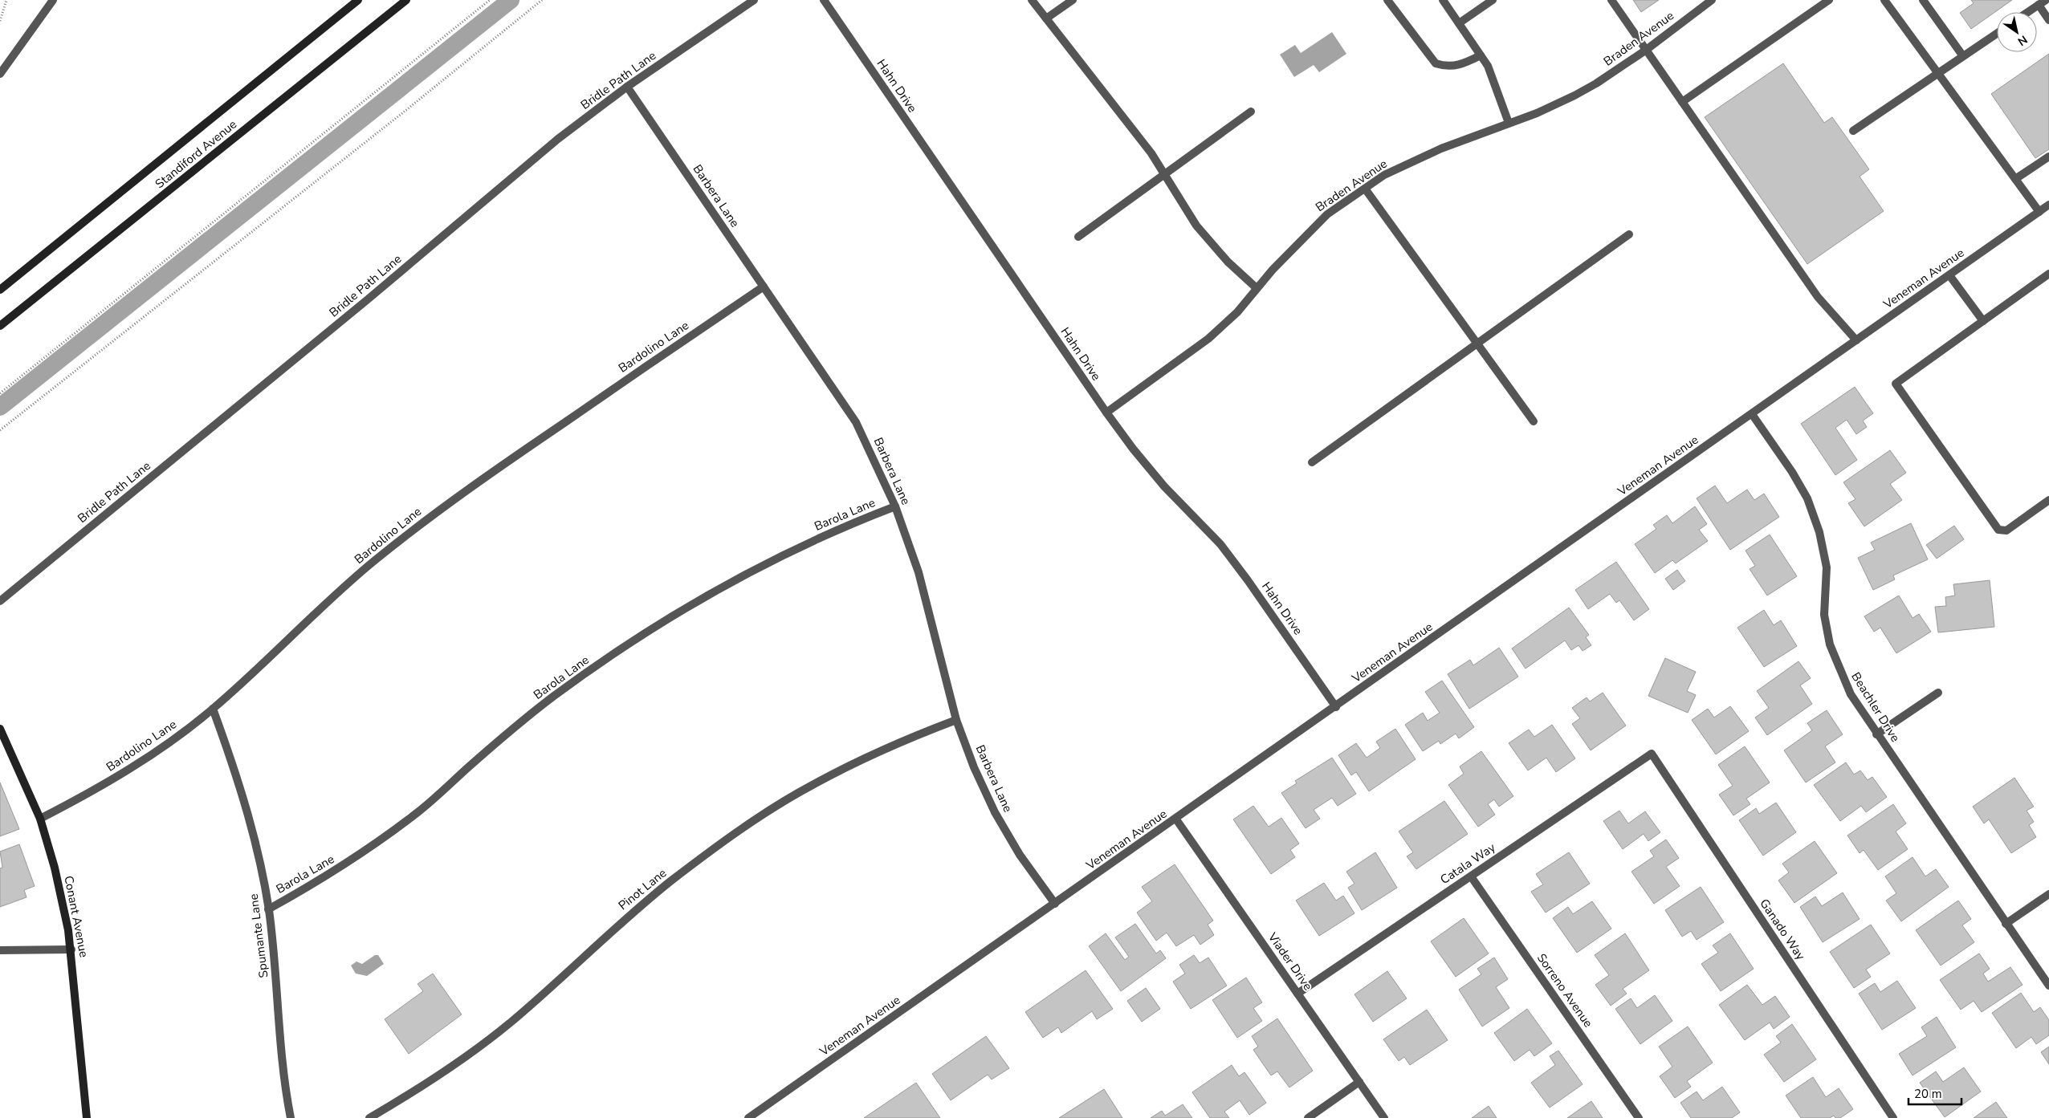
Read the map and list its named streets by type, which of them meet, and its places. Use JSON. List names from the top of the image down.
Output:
{
  "streets": {
    "main road": ["Standiford Avenue", "Conant Avenue"],
    "street": [
      "Braden Avenue",
      "Bridle Path Lane",
      "Hahn Drive",
      "Barbera Lane",
      "Veneman Avenue",
      "Bardolino Lane",
      "Barola Lane",
      "Beachler Drive",
      "Catala Way",
      "Pinot Lane",
      "Ganado Way",
      "Spumante Lane",
      "Viader Drive",
      "Sorreno Avenue"
    ]
  },
  "crossings": [
    ["Braden Avenue", "Hahn Drive"],
    ["Bridle Path Lane", "Barbera Lane"],
    ["Hahn Drive", "Veneman Avenue"],
    ["Barbera Lane", "Veneman Avenue"],
    ["Barbera Lane", "Bardolino Lane"],
    ["Barbera Lane", "Barola Lane"],
    ["Barbera Lane", "Pinot Lane"],
    ["Veneman Avenue", "Beachler Drive"],
    ["Veneman Avenue", "Viader Drive"],
    ["Bardolino Lane", "Conant Avenue"],
    ["Bardolino Lane", "Spumante Lane"],
    ["Barola Lane", "Spumante Lane"],
    ["Catala Way", "Ganado Way"],
    ["Catala Way", "Viader Drive"],
    ["Catala Way", "Sorreno Avenue"]
  ],
  "scale_bar": "20 m",
  "north": "bottom right"
}
